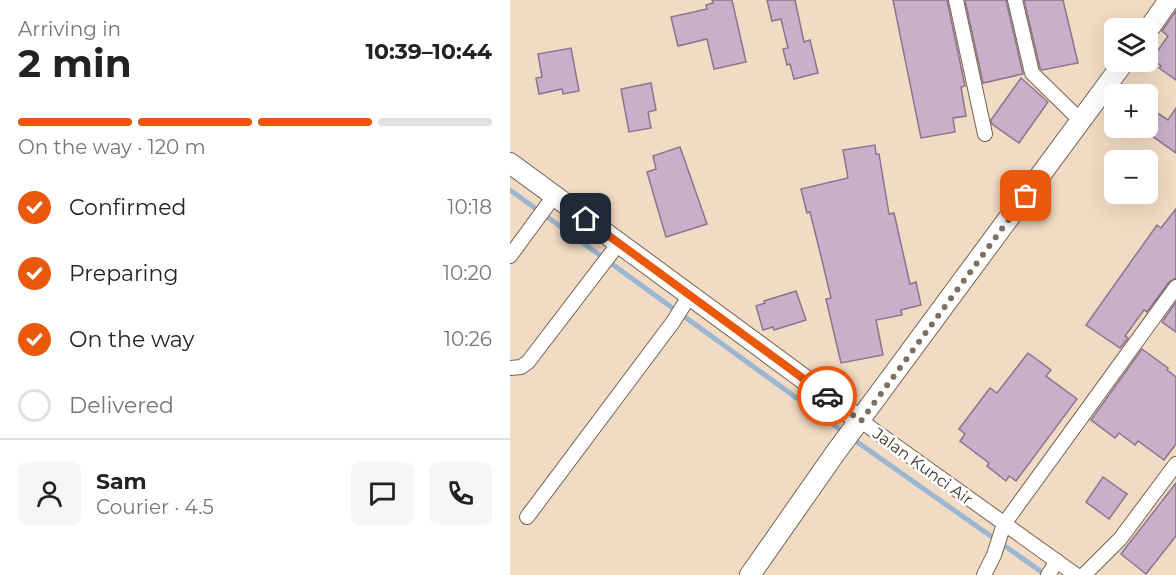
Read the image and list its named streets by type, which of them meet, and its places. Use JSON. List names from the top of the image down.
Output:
{
  "streets": {
    "street": ["Jalan Kunci Air"]
  },
  "page": {
    "heading": ["2 min", "Arriving in", "10:39–10:44"],
    "panel": ["Sam", "Courier · 4.5"],
    "map_buttons": ["+", "−"],
    "bar": "On the way · 120 m",
    "list": [
      ["Confirmed", "10:18"],
      ["Preparing", "10:20"],
      ["On the way", "10:26"],
      "Delivered"
    ]
  }
}
